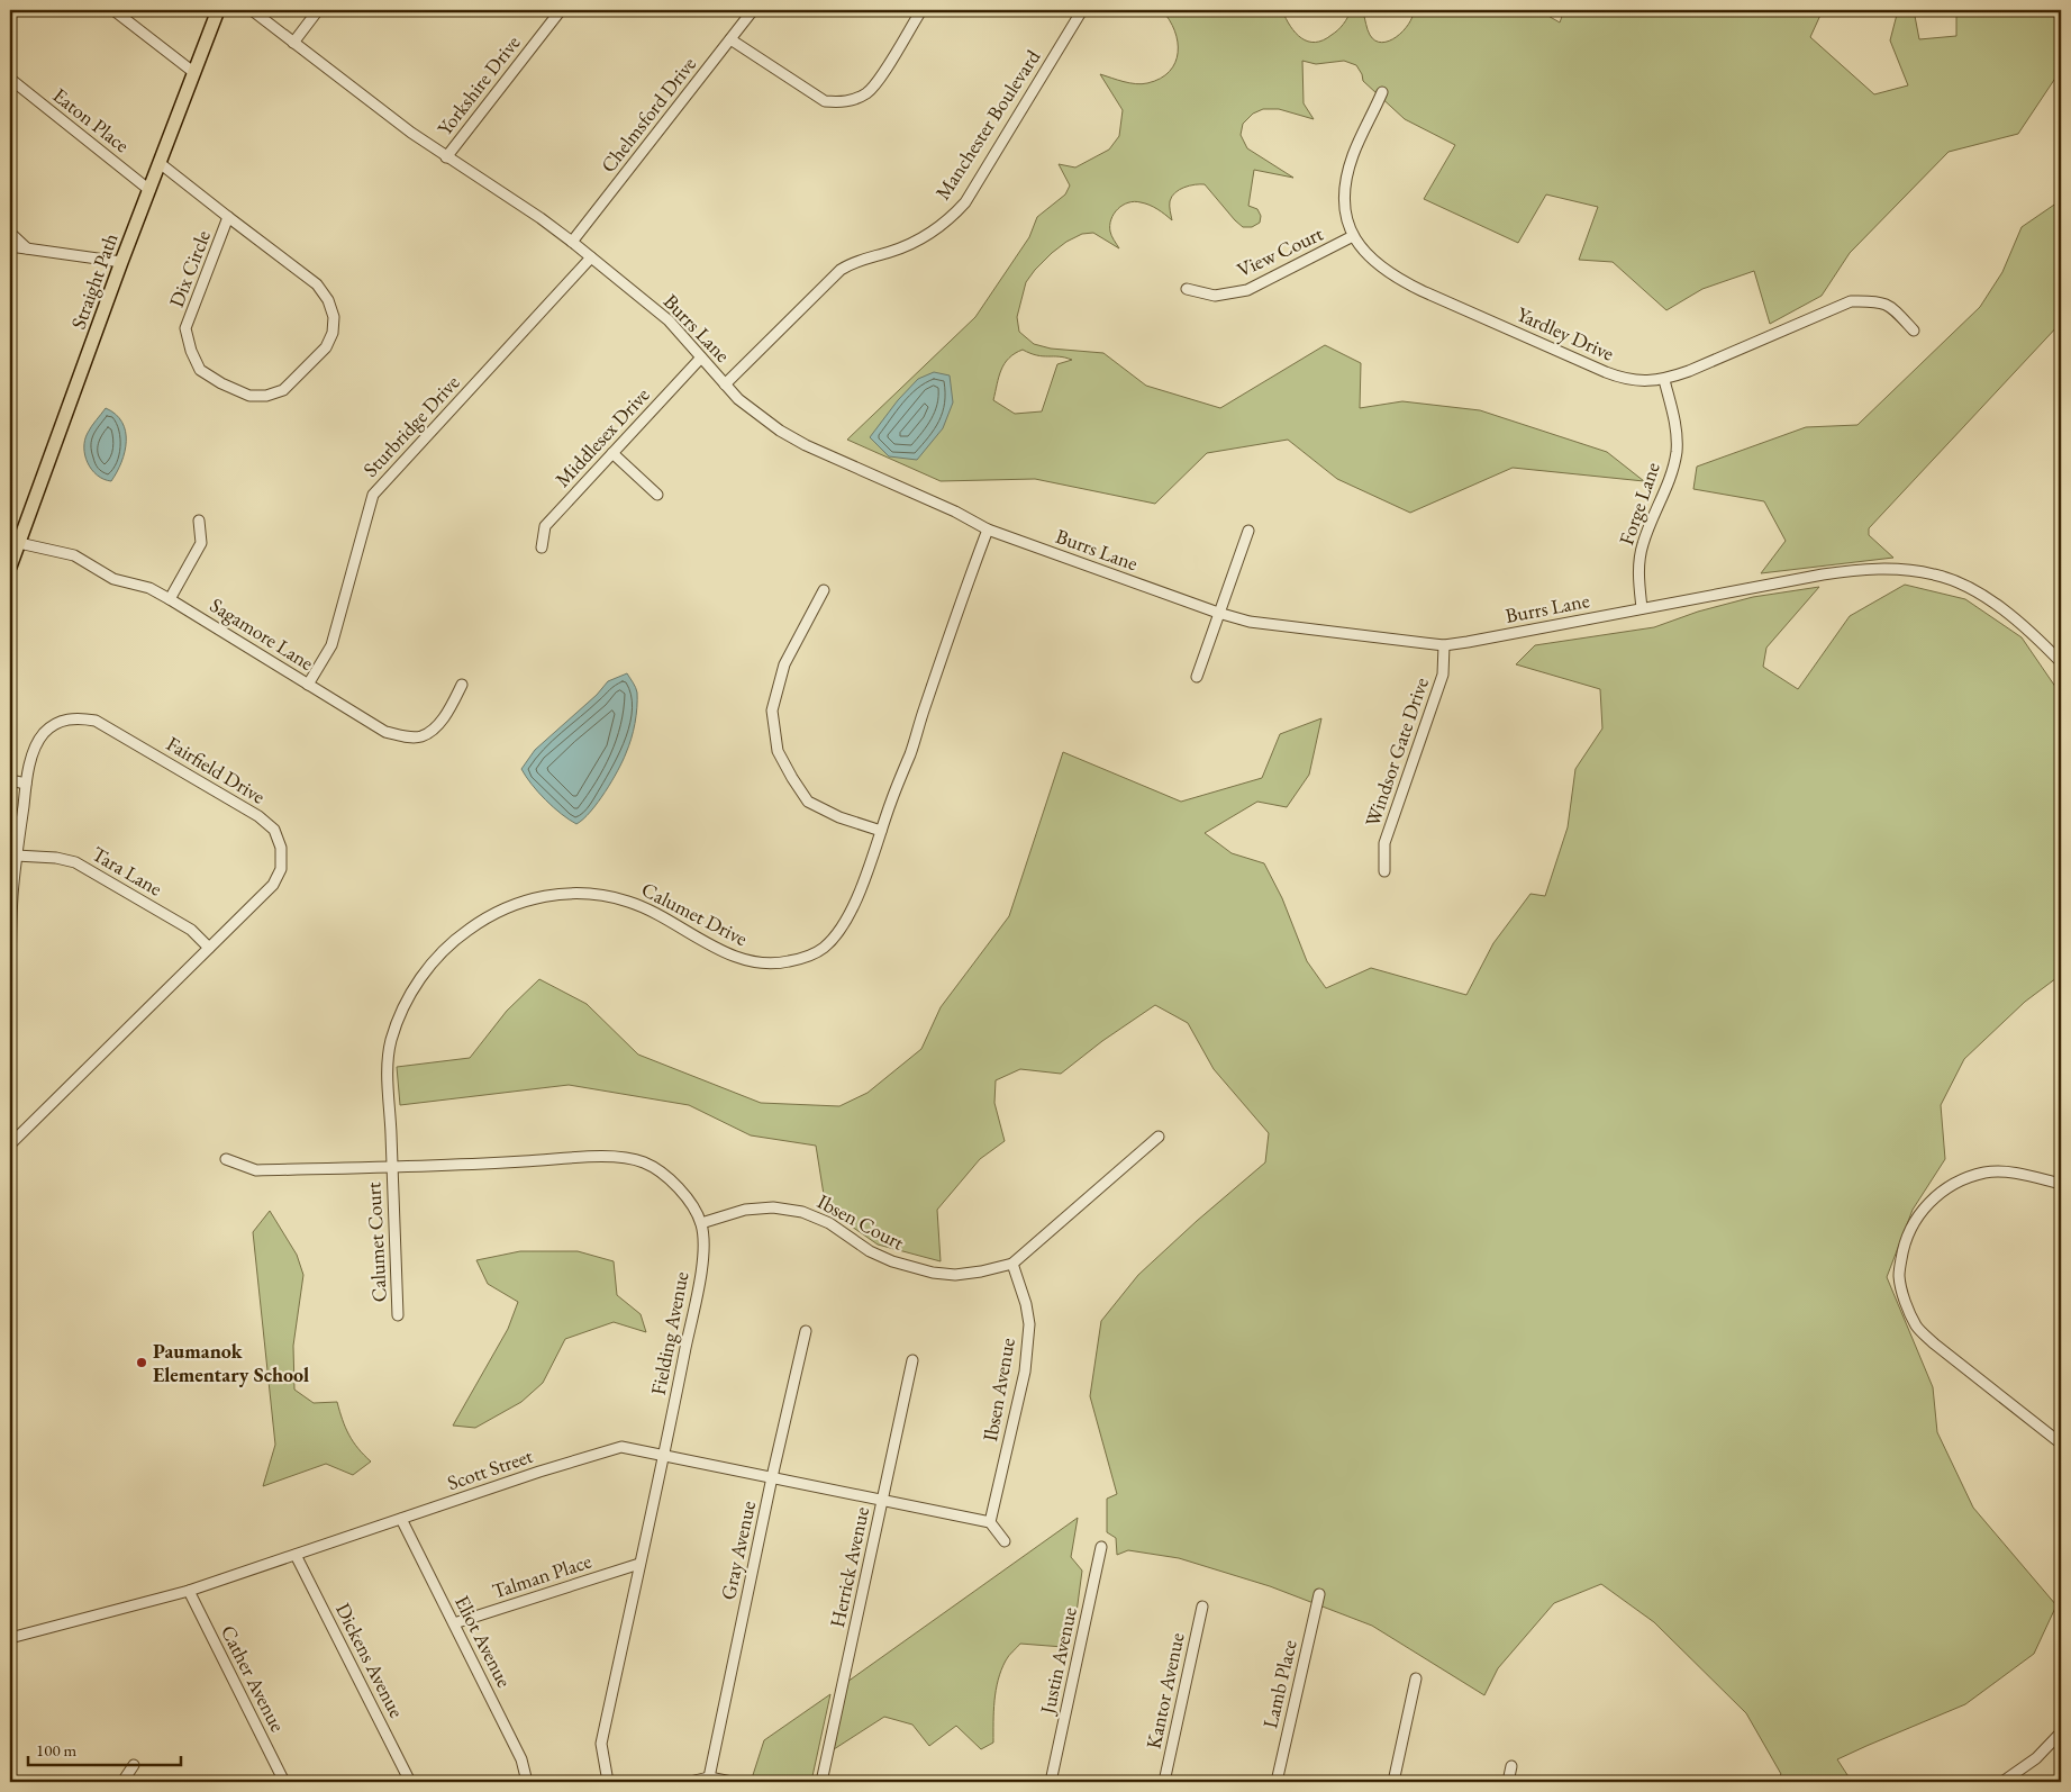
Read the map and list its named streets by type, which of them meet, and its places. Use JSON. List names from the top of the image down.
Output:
{
  "streets": {
    "main road": ["Straight Path"],
    "street": [
      "Yorkshire Drive",
      "Chelmsford Drive",
      "Eaton Place",
      "Manchester Boulevard",
      "View Court",
      "Dix Circle",
      "Burrs Lane",
      "Yardley Drive",
      "Sturbridge Drive",
      "Middlesex Drive",
      "Forge Lane",
      "Sagamore Lane",
      "Windsor Gate Drive",
      "Fairfield Drive",
      "Tara Lane",
      "Calumet Drive",
      "Ibsen Court",
      "Calumet Court",
      "Fielding Avenue",
      "Ibsen Avenue",
      "Scott Street",
      "Gray Avenue",
      "Herrick Avenue",
      "Talman Place",
      "Eliot Avenue",
      "Dickens Avenue",
      "Justin Avenue",
      "Cather Avenue",
      "Lamb Place",
      "Kantor Avenue"
    ]
  },
  "crossings": [
    ["Yorkshire Drive", "Burrs Lane"],
    ["Chelmsford Drive", "Burrs Lane"],
    ["Eaton Place", "Straight Path"],
    ["Manchester Boulevard", "Burrs Lane"],
    ["View Court", "Yardley Drive"],
    ["Dix Circle", "Straight Path"],
    ["Straight Path", "Sagamore Lane"],
    ["Burrs Lane", "Sturbridge Drive"],
    ["Burrs Lane", "Middlesex Drive"],
    ["Burrs Lane", "Forge Lane"],
    ["Burrs Lane", "Windsor Gate Drive"],
    ["Burrs Lane", "Calumet Drive"],
    ["Yardley Drive", "Forge Lane"],
    ["Sturbridge Drive", "Sagamore Lane"],
    ["Fairfield Drive", "Tara Lane"],
    ["Calumet Drive", "Calumet Court"],
    ["Calumet Drive", "Fielding Avenue"],
    ["Ibsen Court", "Fielding Avenue"],
    ["Ibsen Court", "Ibsen Avenue"],
    ["Calumet Court", "Fielding Avenue"],
    ["Fielding Avenue", "Scott Street"],
    ["Fielding Avenue", "Talman Place"],
    ["Ibsen Avenue", "Scott Street"],
    ["Scott Street", "Gray Avenue"],
    ["Scott Street", "Herrick Avenue"],
    ["Scott Street", "Eliot Avenue"],
    ["Scott Street", "Dickens Avenue"],
    ["Scott Street", "Cather Avenue"],
    ["Talman Place", "Eliot Avenue"]
  ],
  "places": ["Paumanok Elementary School"],
  "scale_bar": "100 m"
}
